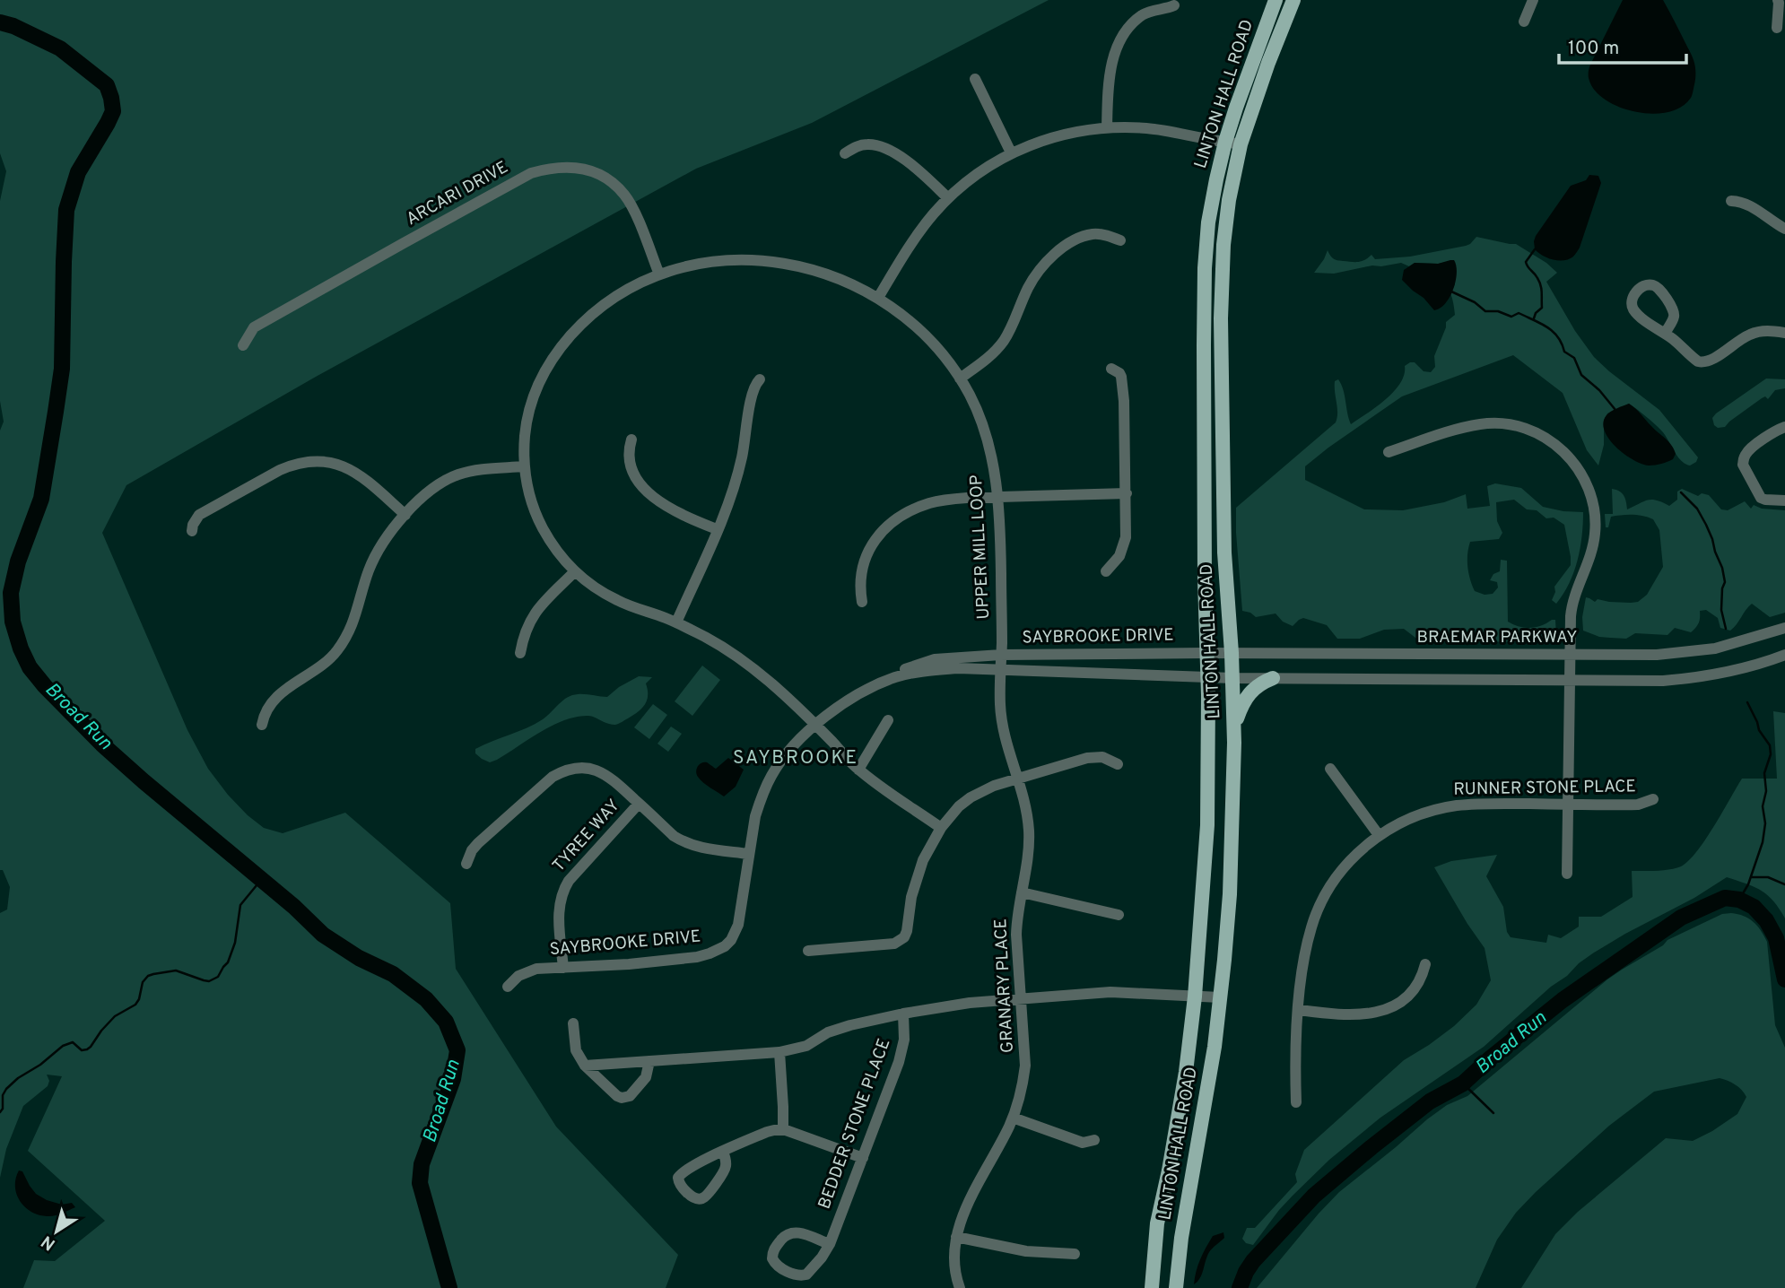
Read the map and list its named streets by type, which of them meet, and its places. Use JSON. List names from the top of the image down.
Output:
{
  "streets": {
    "main road": ["LINTON HALL ROAD"],
    "street": [
      "ARCARI DRIVE",
      "UPPER MILL LOOP",
      "SAYBROOKE DRIVE",
      "BRAEMAR PARKWAY",
      "RUNNER STONE PLACE",
      "TYREE WAY",
      "GRANARY PLACE",
      "BEDDER STONE PLACE"
    ]
  },
  "crossings": [
    ["LINTON HALL ROAD", "SAYBROOKE DRIVE"],
    ["LINTON HALL ROAD", "BRAEMAR PARKWAY"],
    ["ARCARI DRIVE", "UPPER MILL LOOP"],
    ["UPPER MILL LOOP", "SAYBROOKE DRIVE"],
    ["UPPER MILL LOOP", "GRANARY PLACE"],
    ["SAYBROOKE DRIVE", "BRAEMAR PARKWAY"],
    ["SAYBROOKE DRIVE", "TYREE WAY"],
    ["SAYBROOKE DRIVE", "GRANARY PLACE"]
  ],
  "districts": ["SAYBROOKE"],
  "water": ["Broad Run"],
  "scale_bar": "100 m",
  "north": "bottom left"
}
